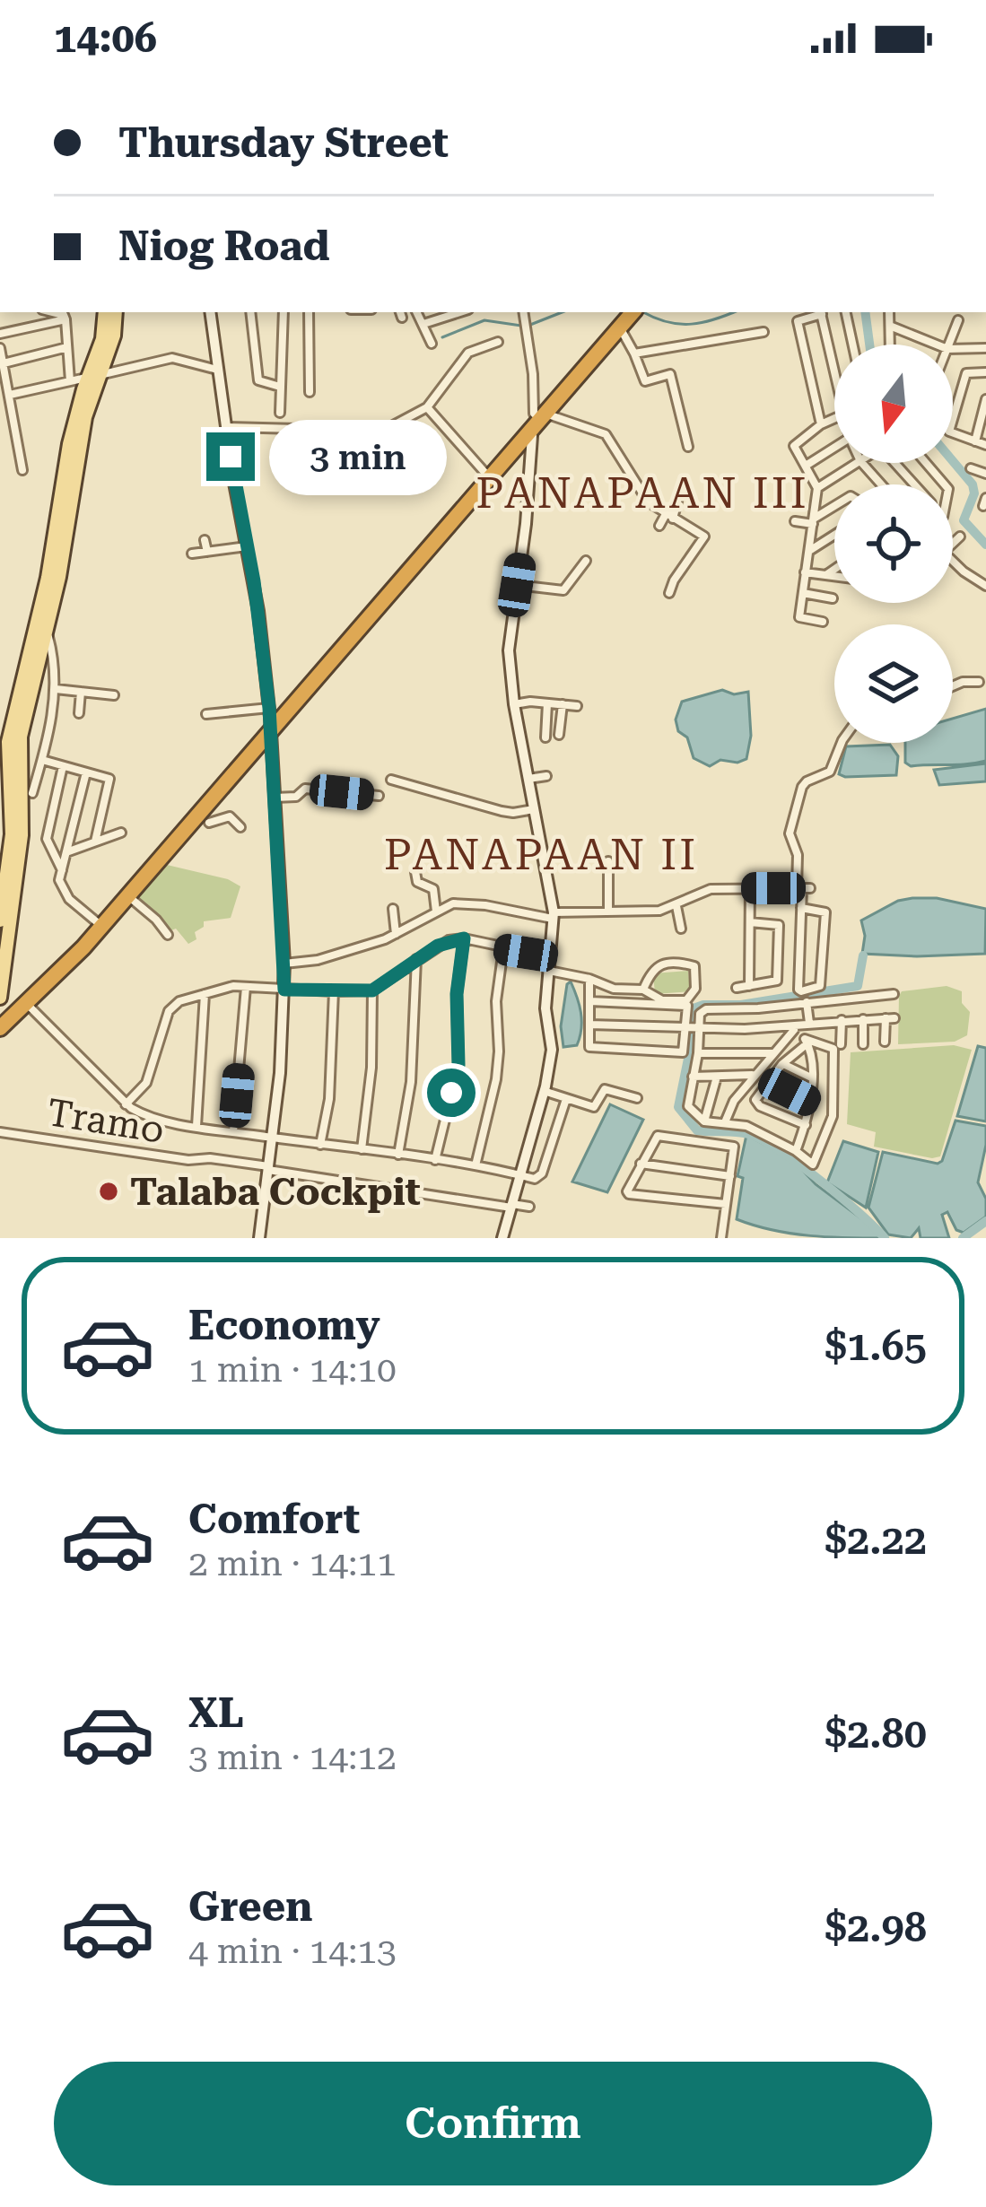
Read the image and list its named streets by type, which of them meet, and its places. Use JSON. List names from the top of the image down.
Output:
{
  "streets": {
    "street": ["Tramo"]
  },
  "districts": ["PANAPAAN III", "PANAPAAN II"],
  "places": ["Talaba Cockpit"],
  "north": "bottom",
  "page": {
    "status": "14:06",
    "banner": ["Thursday Street", "Niog Road"],
    "bubble": "3 min",
    "list": [
      {
        "name": "Economy",
        "note": "1 min · 14:10",
        "value": "$1.65"
      },
      {
        "name": "Comfort",
        "note": "2 min · 14:11",
        "value": "$2.22"
      },
      {
        "name": "XL",
        "note": "3 min · 14:12",
        "value": "$2.80"
      },
      {
        "name": "Green",
        "note": "4 min · 14:13",
        "value": "$2.98"
      }
    ],
    "buttons": "Confirm"
  }
}
